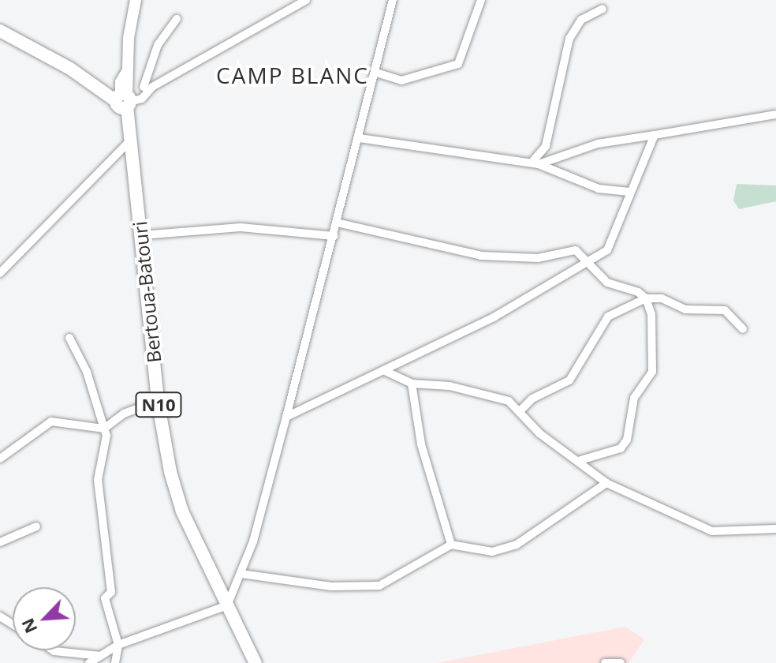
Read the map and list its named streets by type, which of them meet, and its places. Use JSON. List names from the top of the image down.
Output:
{
  "streets": {
    "highway": ["Bertoua-Batouri", "N10"]
  },
  "districts": ["CAMP BLANC"],
  "north": "bottom left"
}
